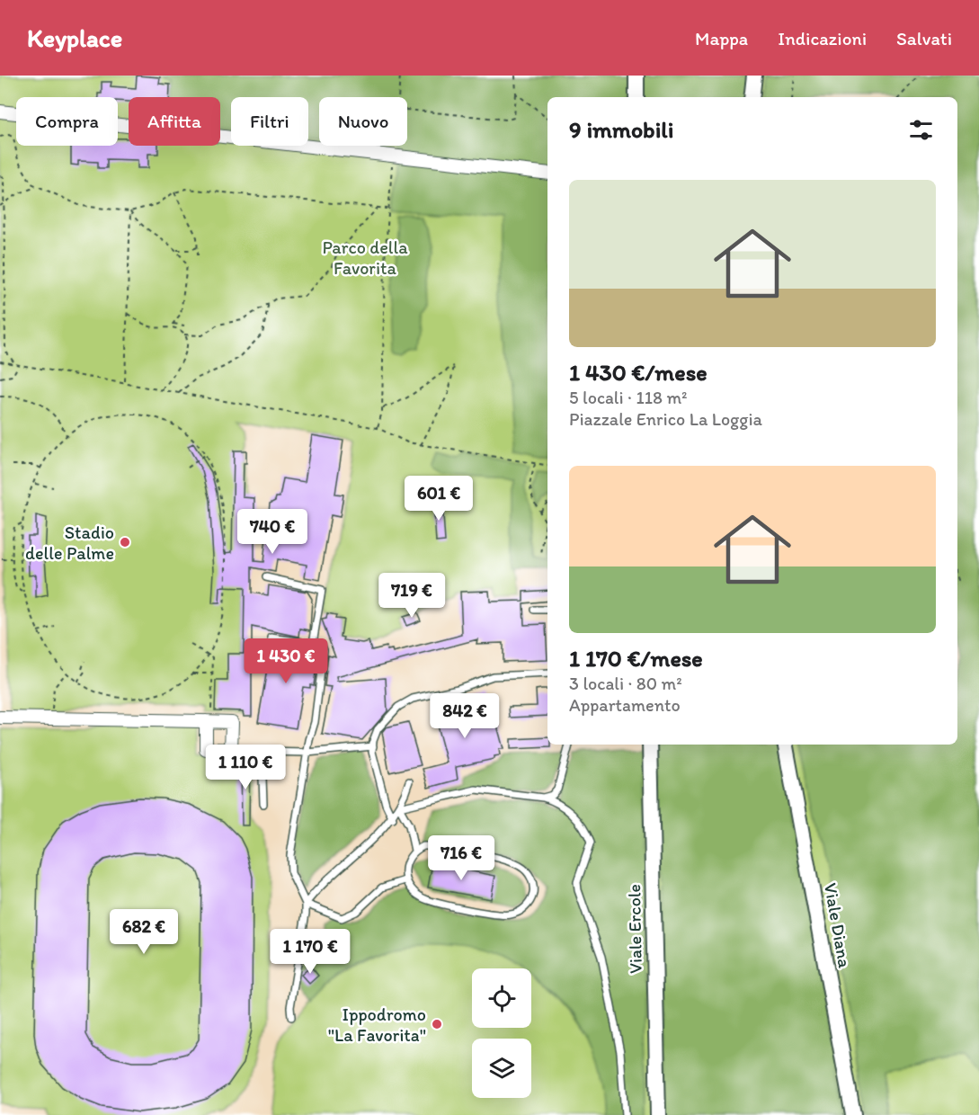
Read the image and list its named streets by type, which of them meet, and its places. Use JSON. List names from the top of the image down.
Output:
{
  "streets": {
    "street": ["Viale Diana", "Viale Ercole"]
  },
  "parks": ["Parco della Favorita"],
  "places": ["Stadio delle Palme", "Ippodromo \"La Favorita\""],
  "page": {
    "header": "Keyplace",
    "nav": ["Mappa", "Indicazioni", "Salvati"],
    "chip": [
      "Compra",
      "Affitta",
      "Filtri",
      "Nuovo"
    ],
    "heading": "9 immobili",
    "list": [
      {
        "name": "1 430 €/mese",
        "note": "5 locali · 118 m² · Piazzale Enrico La Loggia"
      },
      {
        "name": "1 170 €/mese",
        "note": "3 locali · 80 m² · Appartamento"
      }
    ],
    "price": [
      "601 €",
      "740 €",
      "719 €",
      "1 430 €",
      "842 €",
      "1 110 €",
      "716 €",
      "682 €",
      "1 170 €"
    ]
  }
}
